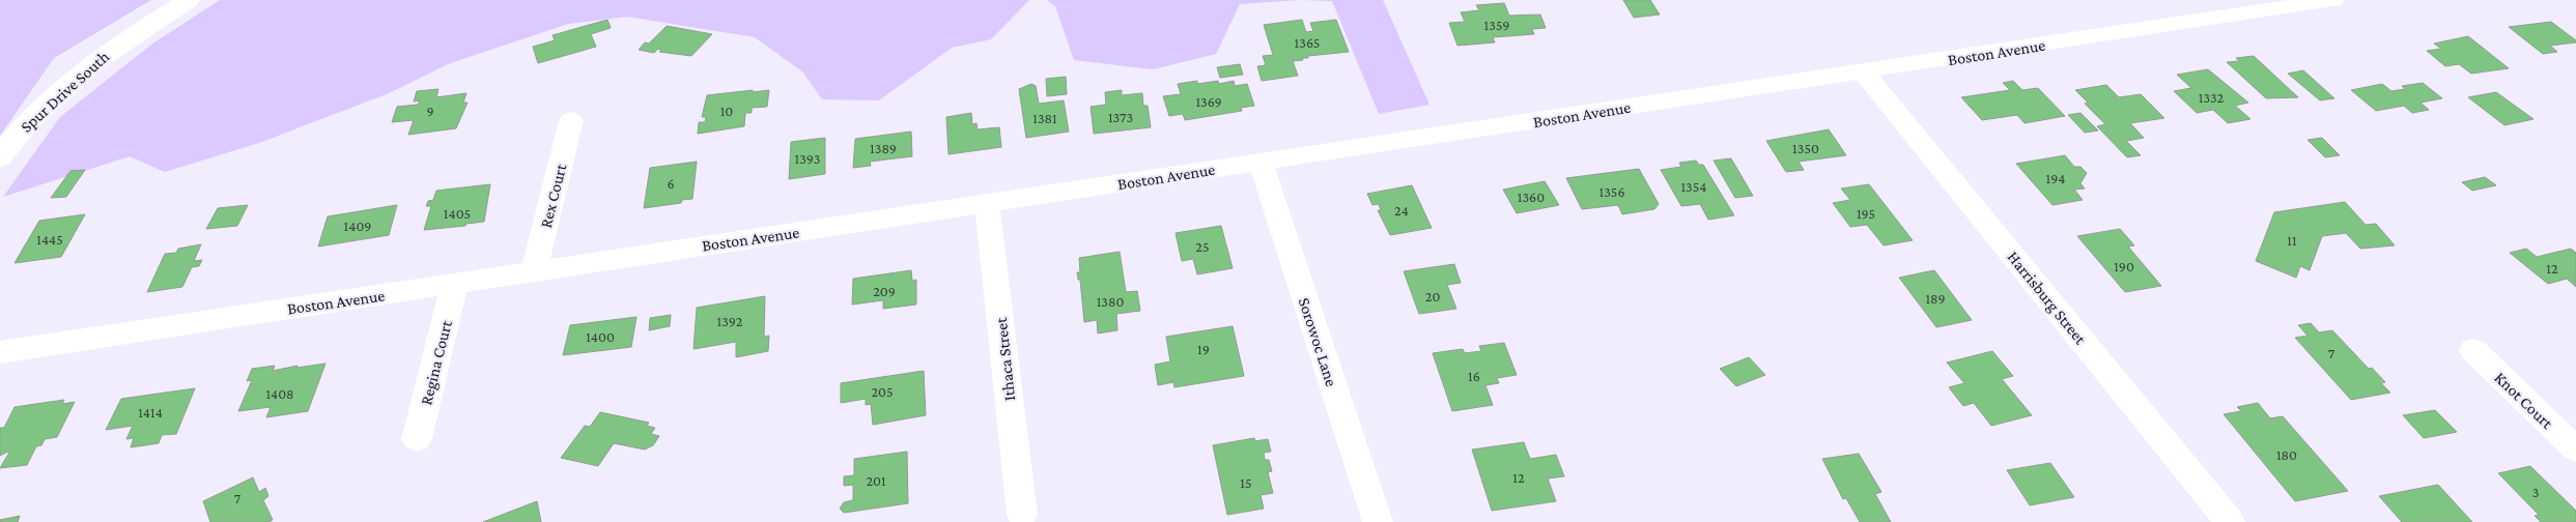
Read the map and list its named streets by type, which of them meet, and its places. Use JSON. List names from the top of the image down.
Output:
{
  "streets": {
    "street": [
      "Boston Avenue",
      "Spur Drive South",
      "Rex Court",
      "Harrisburg Street",
      "Sorowoc Lane",
      "Ithaca Street",
      "Regina Court",
      "Knot Court"
    ]
  },
  "crossings": [
    ["Boston Avenue", "Rex Court"],
    ["Boston Avenue", "Harrisburg Street"],
    ["Boston Avenue", "Sorowoc Lane"],
    ["Boston Avenue", "Ithaca Street"],
    ["Boston Avenue", "Regina Court"]
  ],
  "house_numbers": [
    "1359",
    "1365",
    "1332",
    "1369",
    "9",
    "10",
    "1373",
    "1381",
    "1389",
    "1350",
    "1393",
    "194",
    "6",
    "1354",
    "1356",
    "1360",
    "24",
    "1405",
    "195",
    "1409",
    "1445",
    "11",
    "25",
    "190",
    "12",
    "209",
    "20",
    "189",
    "1380",
    "1392",
    "1400",
    "19",
    "7",
    "16",
    "205",
    "1408",
    "1414",
    "180",
    "12",
    "201",
    "15",
    "3",
    "7"
  ]
}
